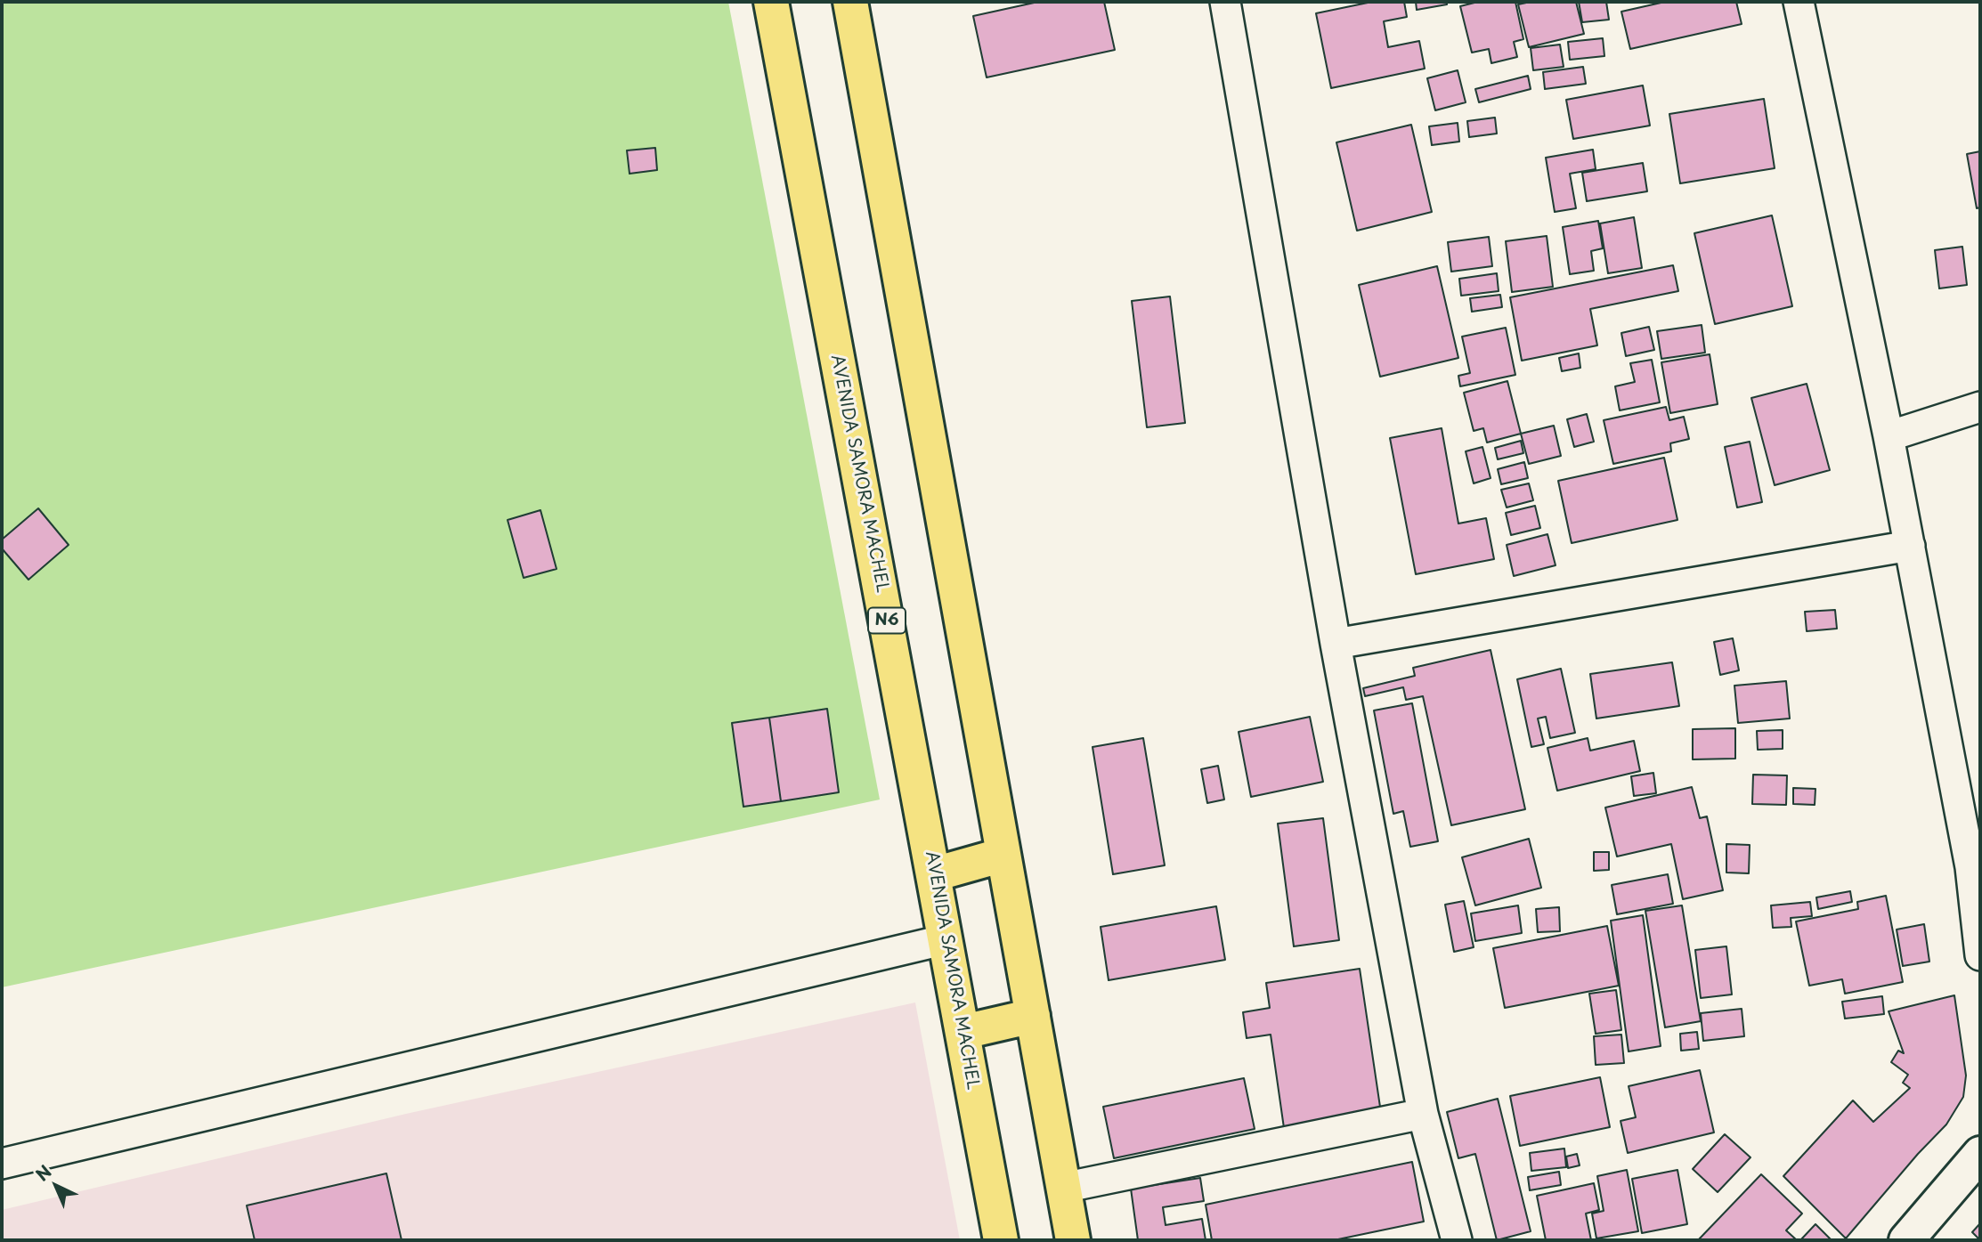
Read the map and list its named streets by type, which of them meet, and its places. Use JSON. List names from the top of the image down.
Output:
{
  "streets": {
    "highway": ["AVENIDA SAMORA MACHEL", "N6"]
  },
  "north": "top left"
}
